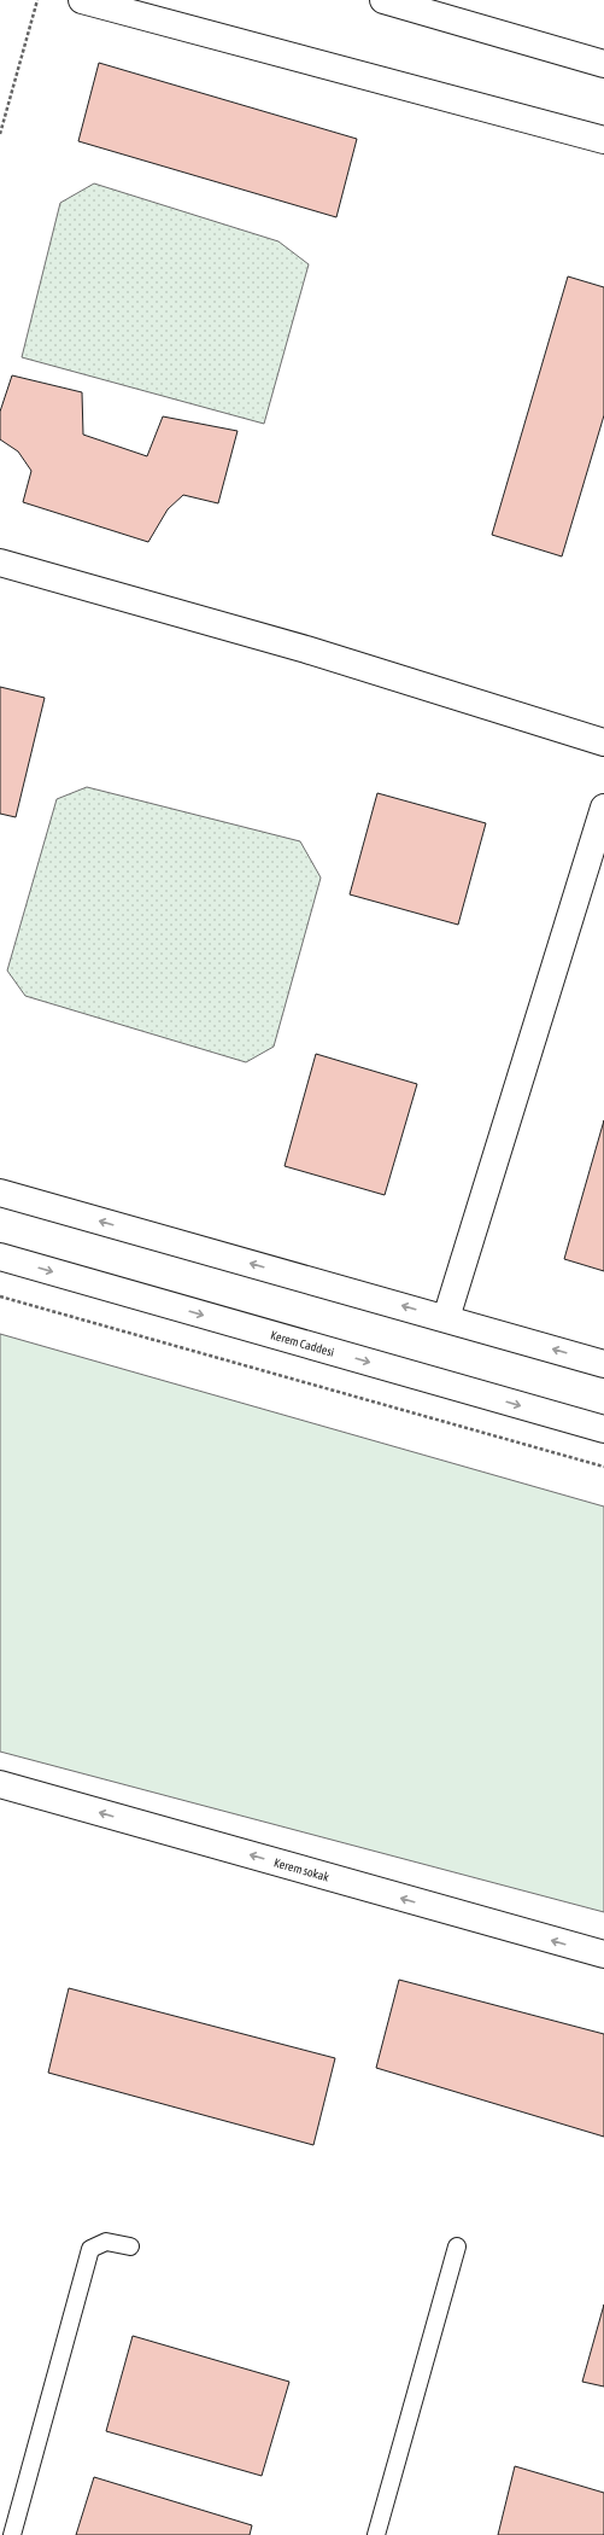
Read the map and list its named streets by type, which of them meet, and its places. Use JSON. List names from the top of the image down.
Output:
{
  "streets": {
    "street": ["Kerem Caddesi", "Kerem sokak"]
  },
  "one_way": ["Kerem sokak"]
}
